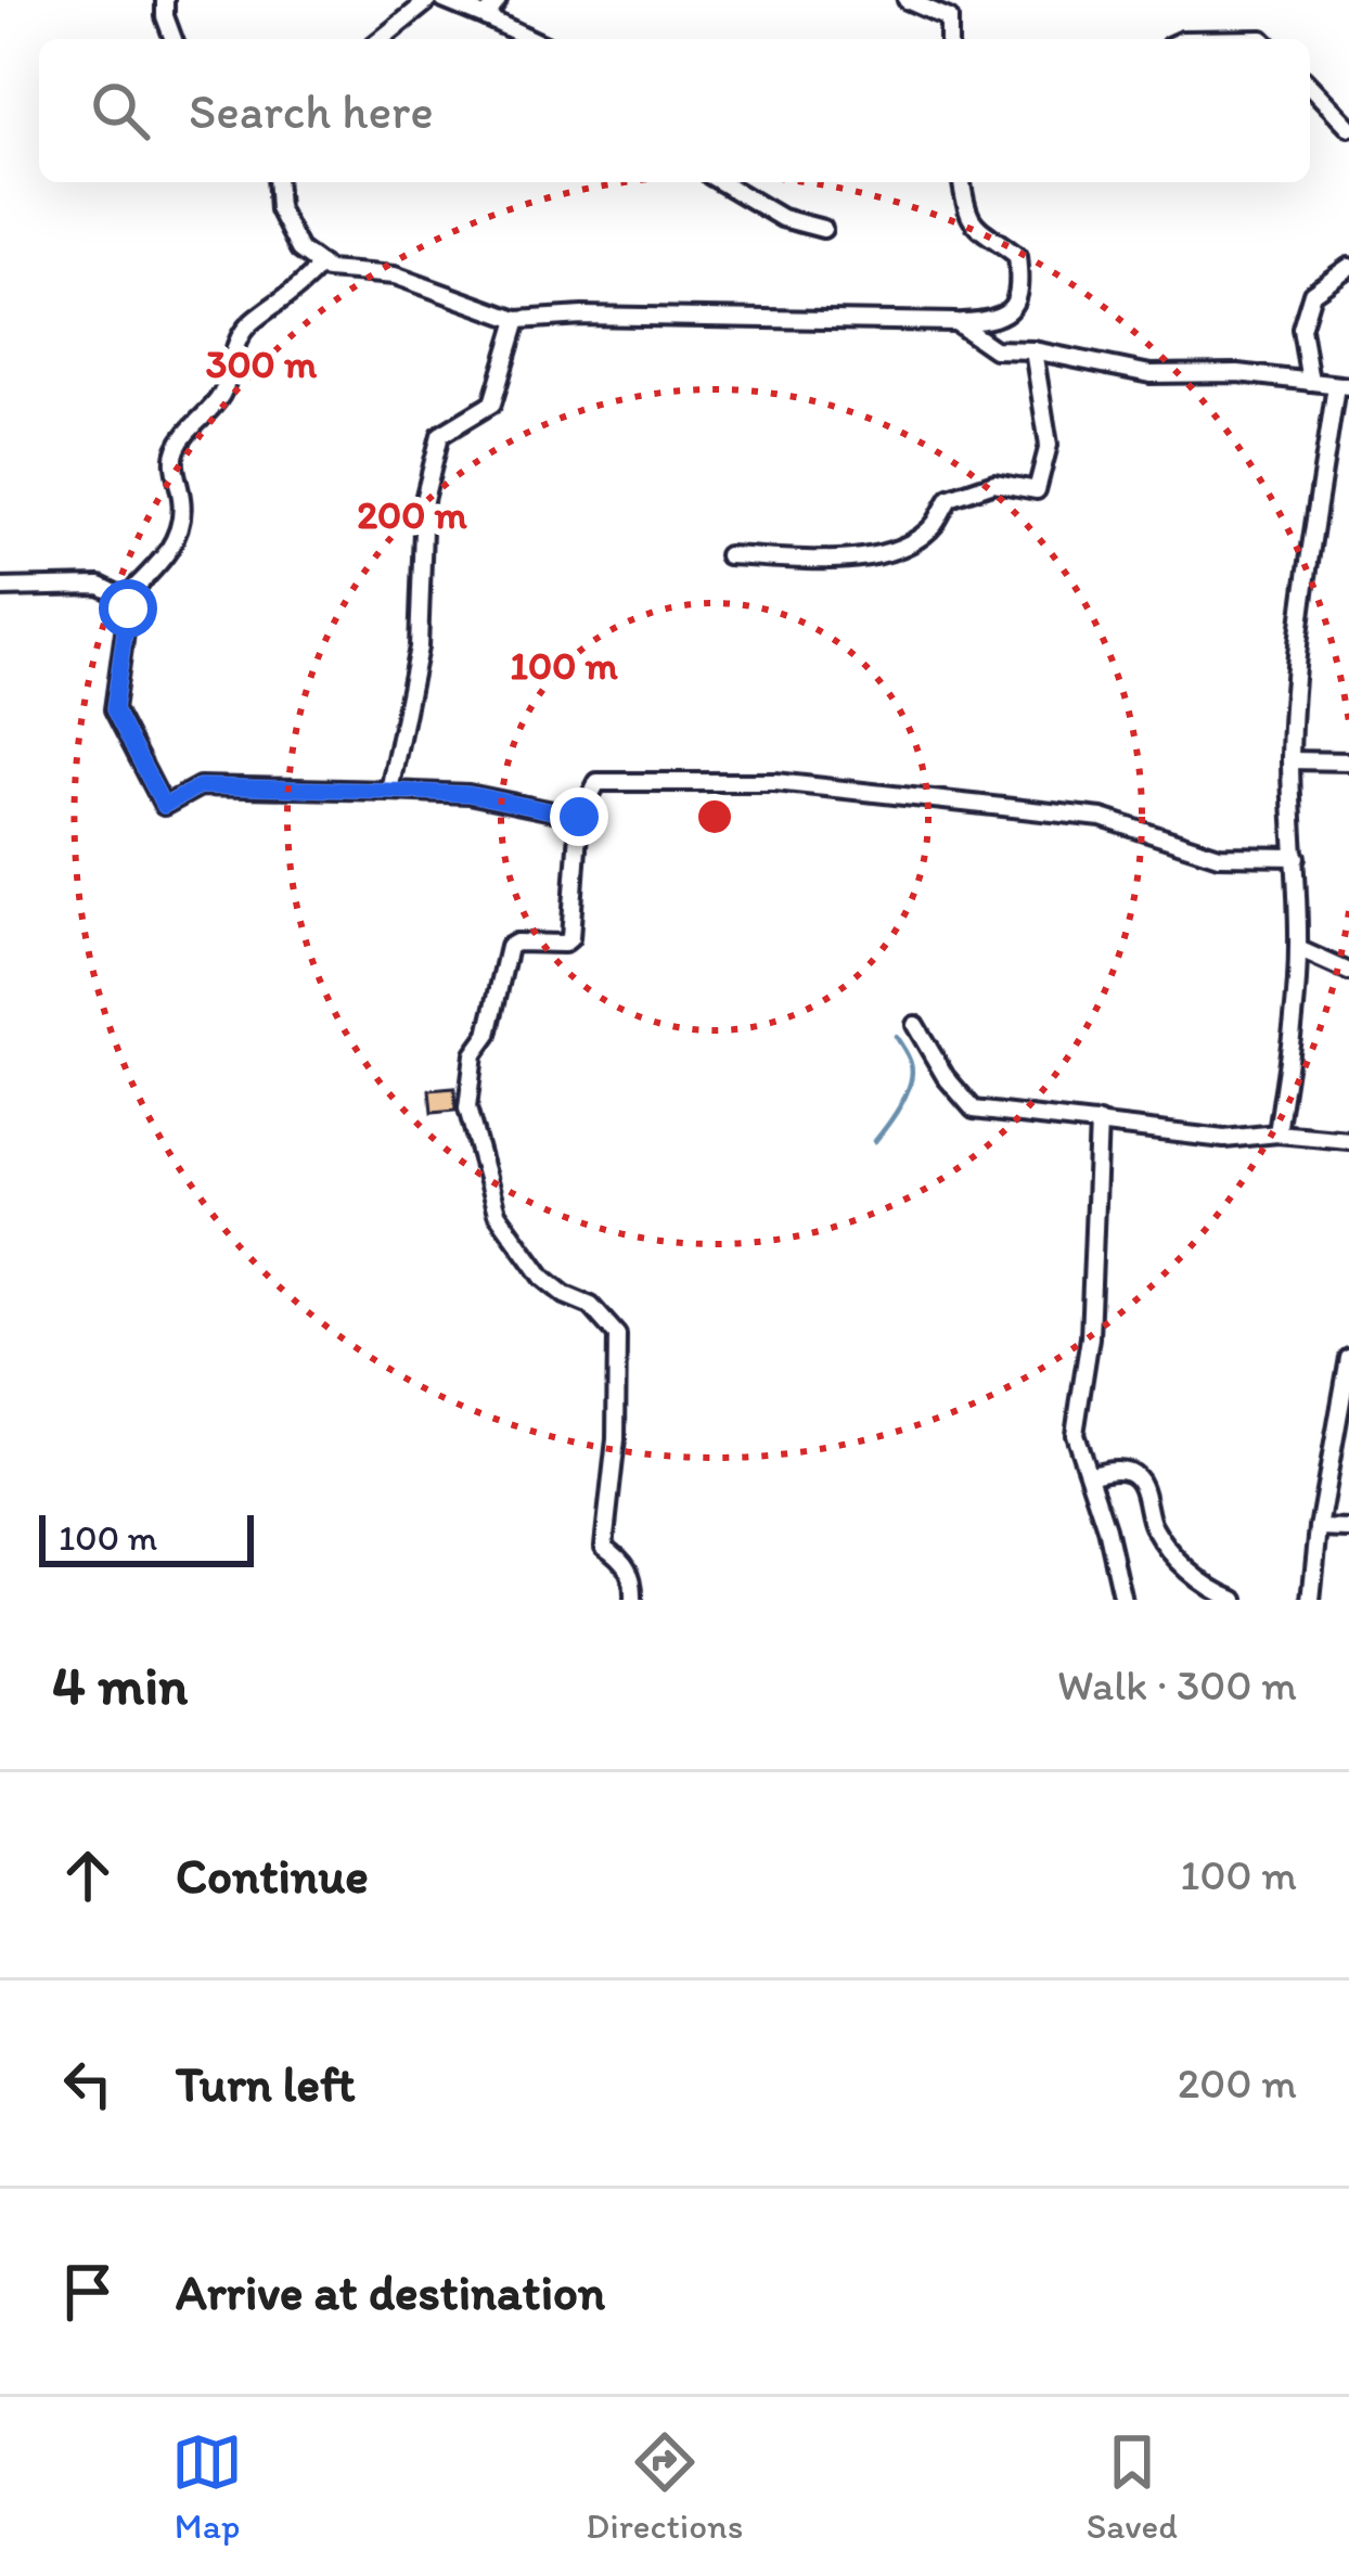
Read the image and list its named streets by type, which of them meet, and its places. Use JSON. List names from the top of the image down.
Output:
{
  "scale_bar": "100 m",
  "page": {
    "search": "Search here",
    "scale": "100 m",
    "heading": ["4 min", "Walk · 300 m"],
    "list": [
      ["Continue", "100 m"],
      ["Turn left", "200 m"],
      "Arrive at destination"
    ],
    "nav": ["Map", "Directions", "Saved"]
  },
  "rings": ["300 m", "200 m", "100 m"]
}
